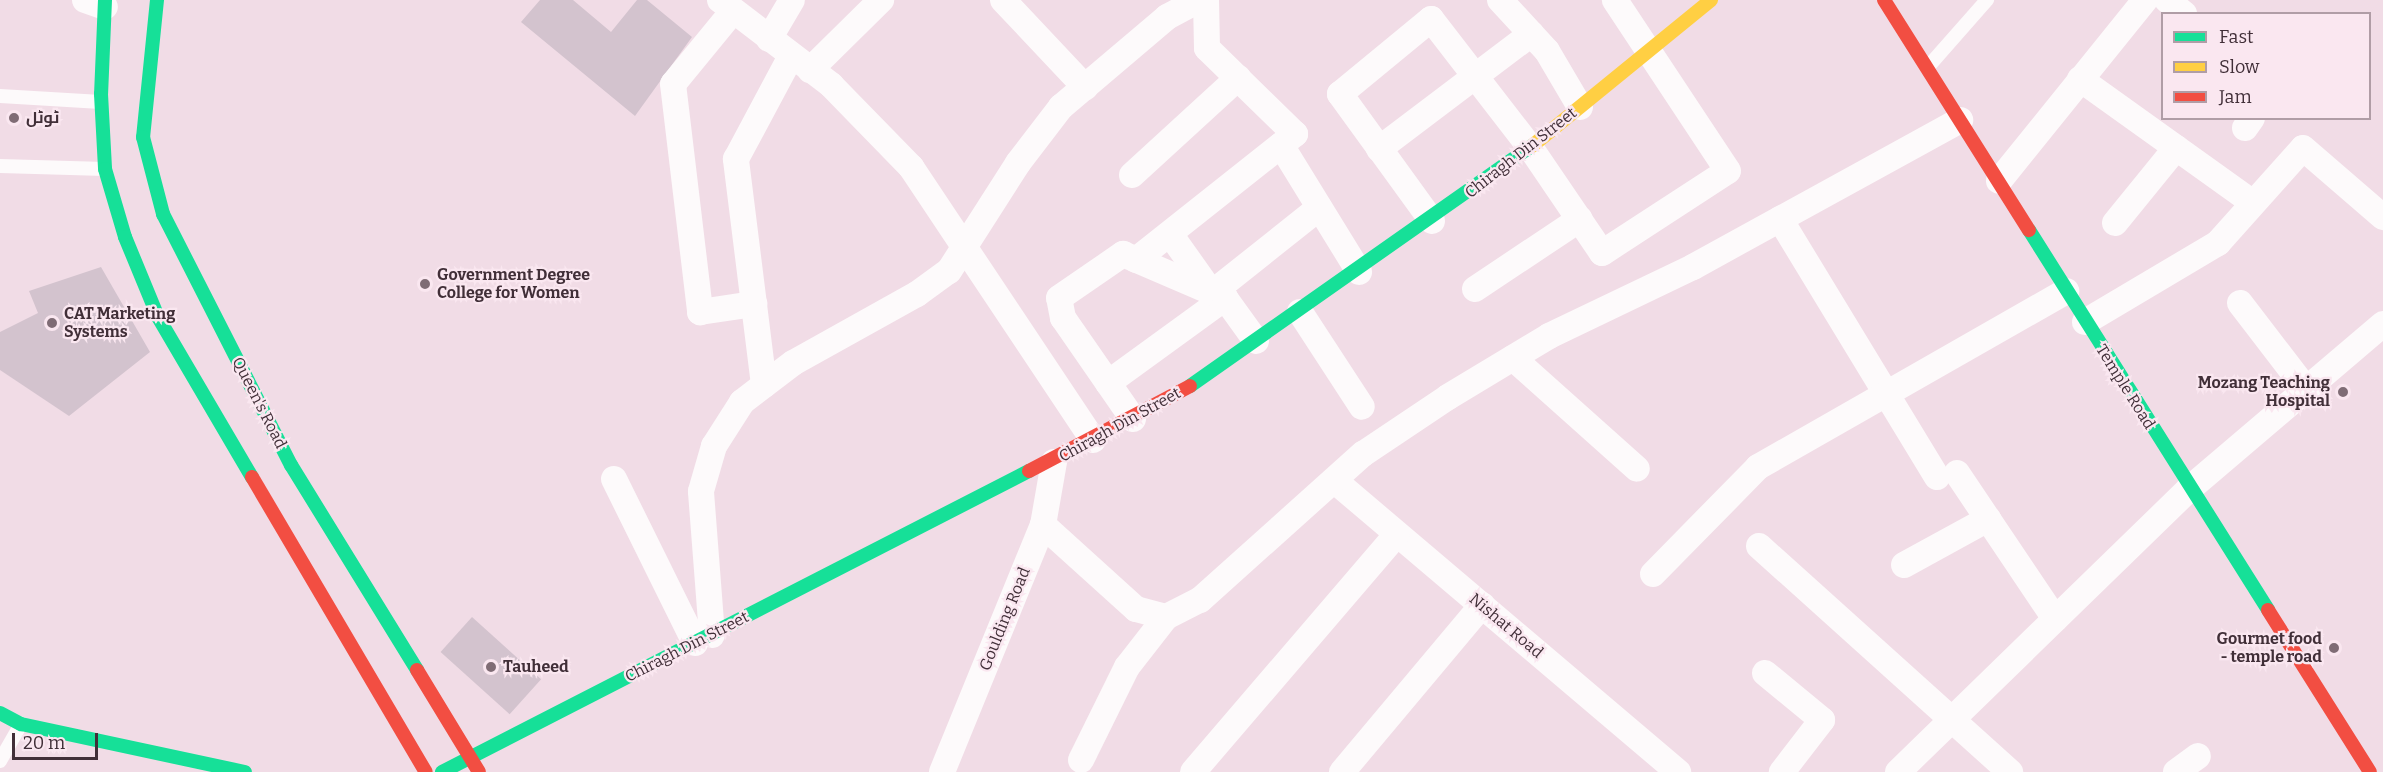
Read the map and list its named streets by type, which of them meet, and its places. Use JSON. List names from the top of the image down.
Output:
{
  "streets": {
    "street": [
      "Chiragh Din Street",
      "Temple Road",
      "Queen's Road",
      "Goulding Road",
      "Nishat Road"
    ]
  },
  "crossings": [
    ["Chiragh Din Street", "Queen's Road"],
    ["Chiragh Din Street", "Goulding Road"]
  ],
  "places": [
    "ٹوٹل",
    "Government Degree College for Women",
    "CAT Marketing Systems",
    "Mozang Teaching Hospital",
    "Gourmet food - temple road",
    "Tauheed"
  ],
  "legend": ["Fast", "Slow", "Jam"],
  "scale_bar": "20 m"
}
